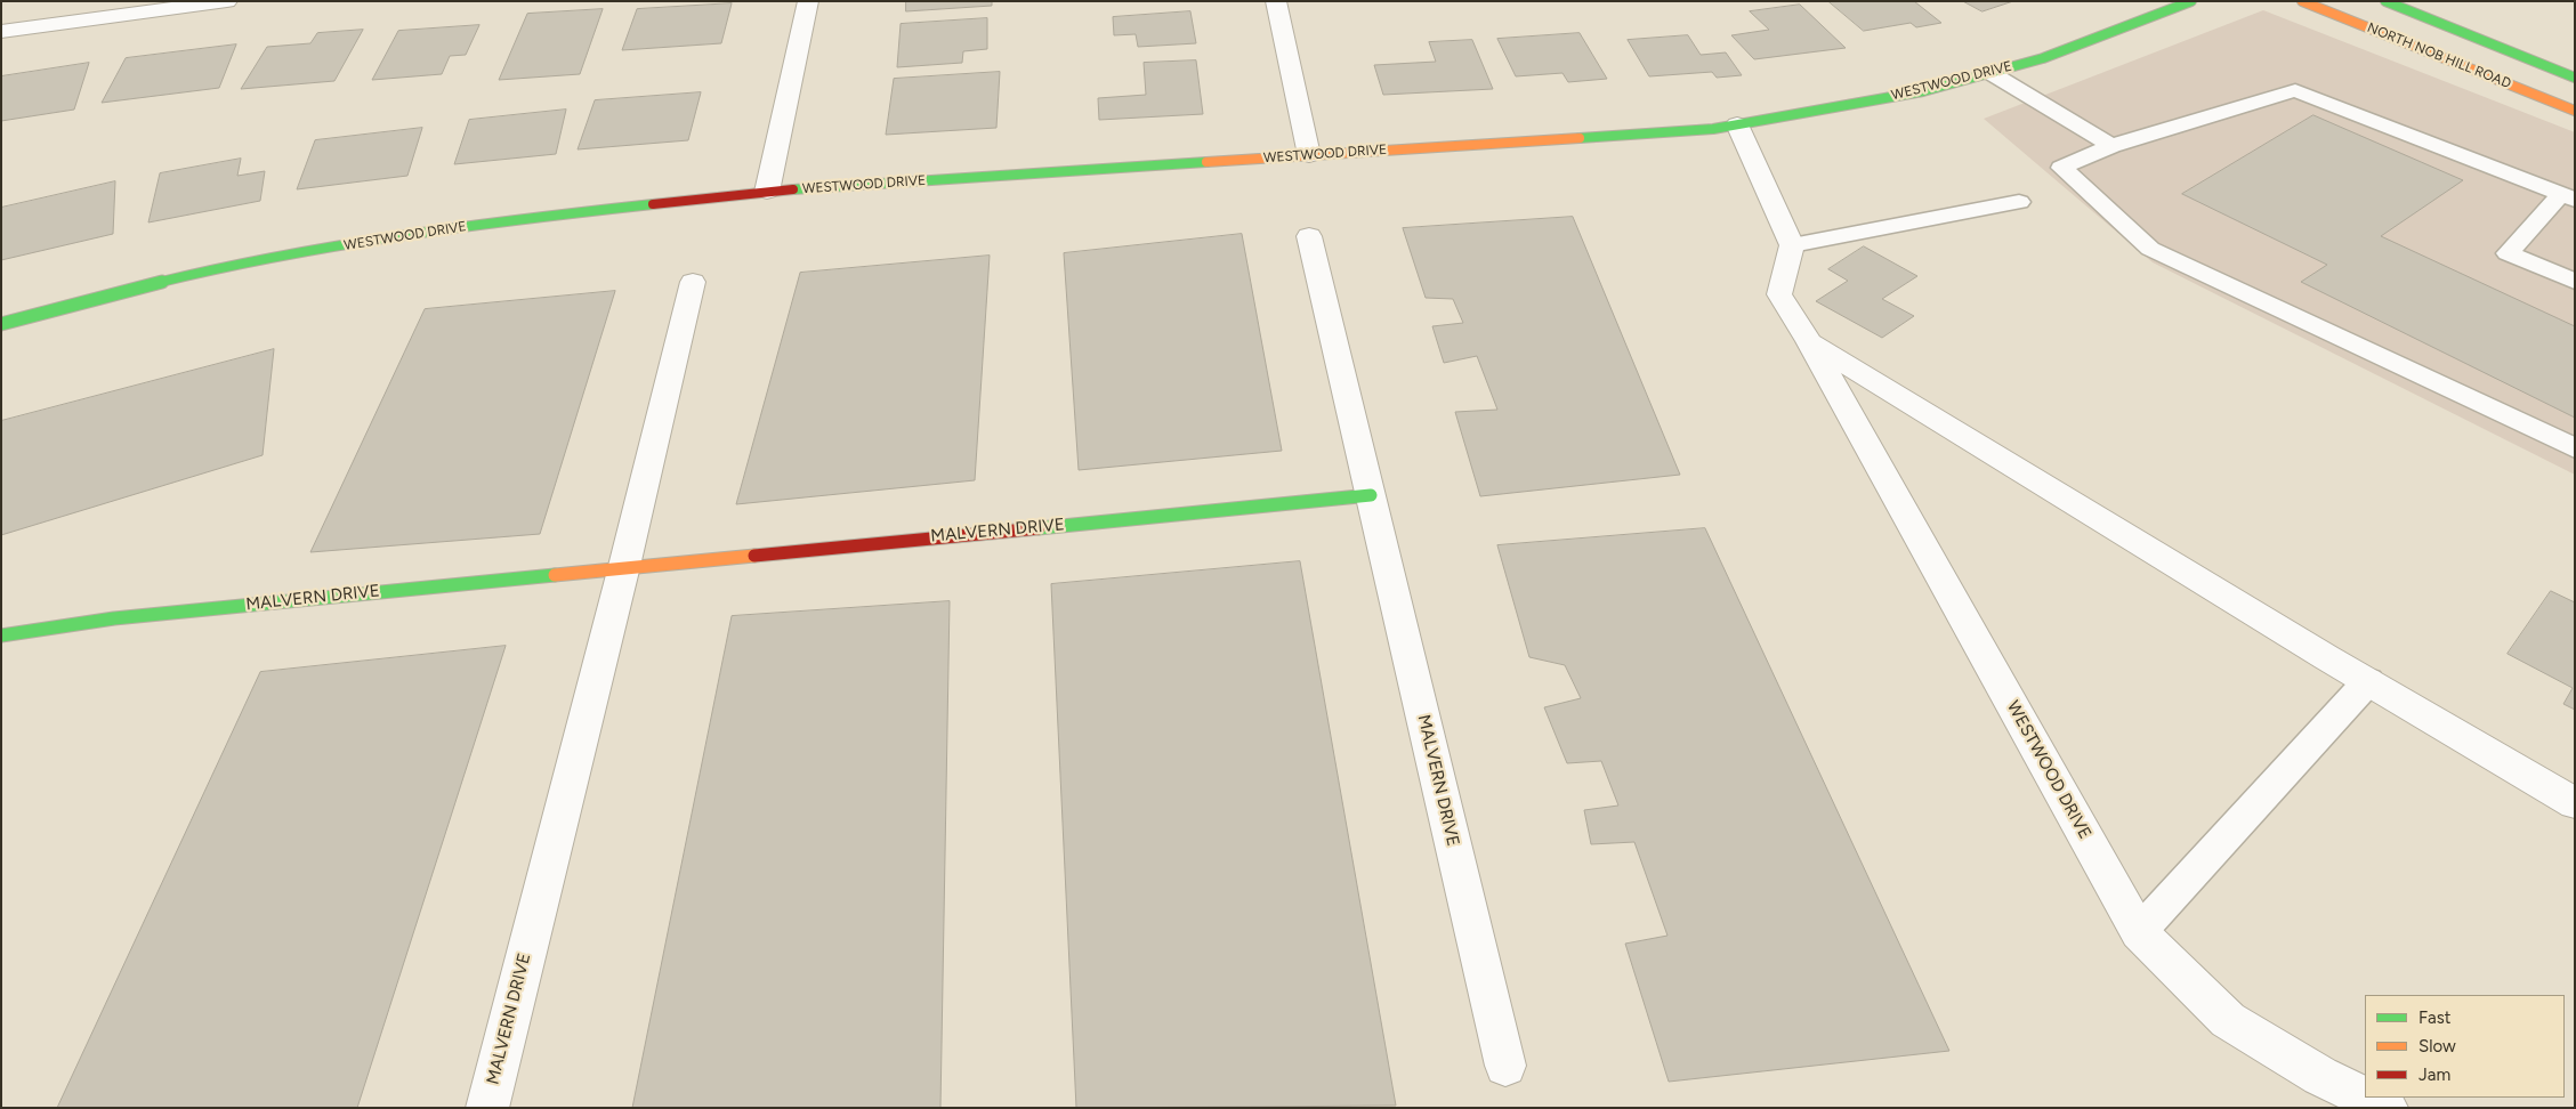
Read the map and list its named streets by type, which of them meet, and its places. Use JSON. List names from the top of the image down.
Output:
{
  "streets": {
    "street": ["NORTH NOB HILL ROAD", "WESTWOOD DRIVE", "MALVERN DRIVE"]
  },
  "legend": ["Fast", "Slow", "Jam"]
}
